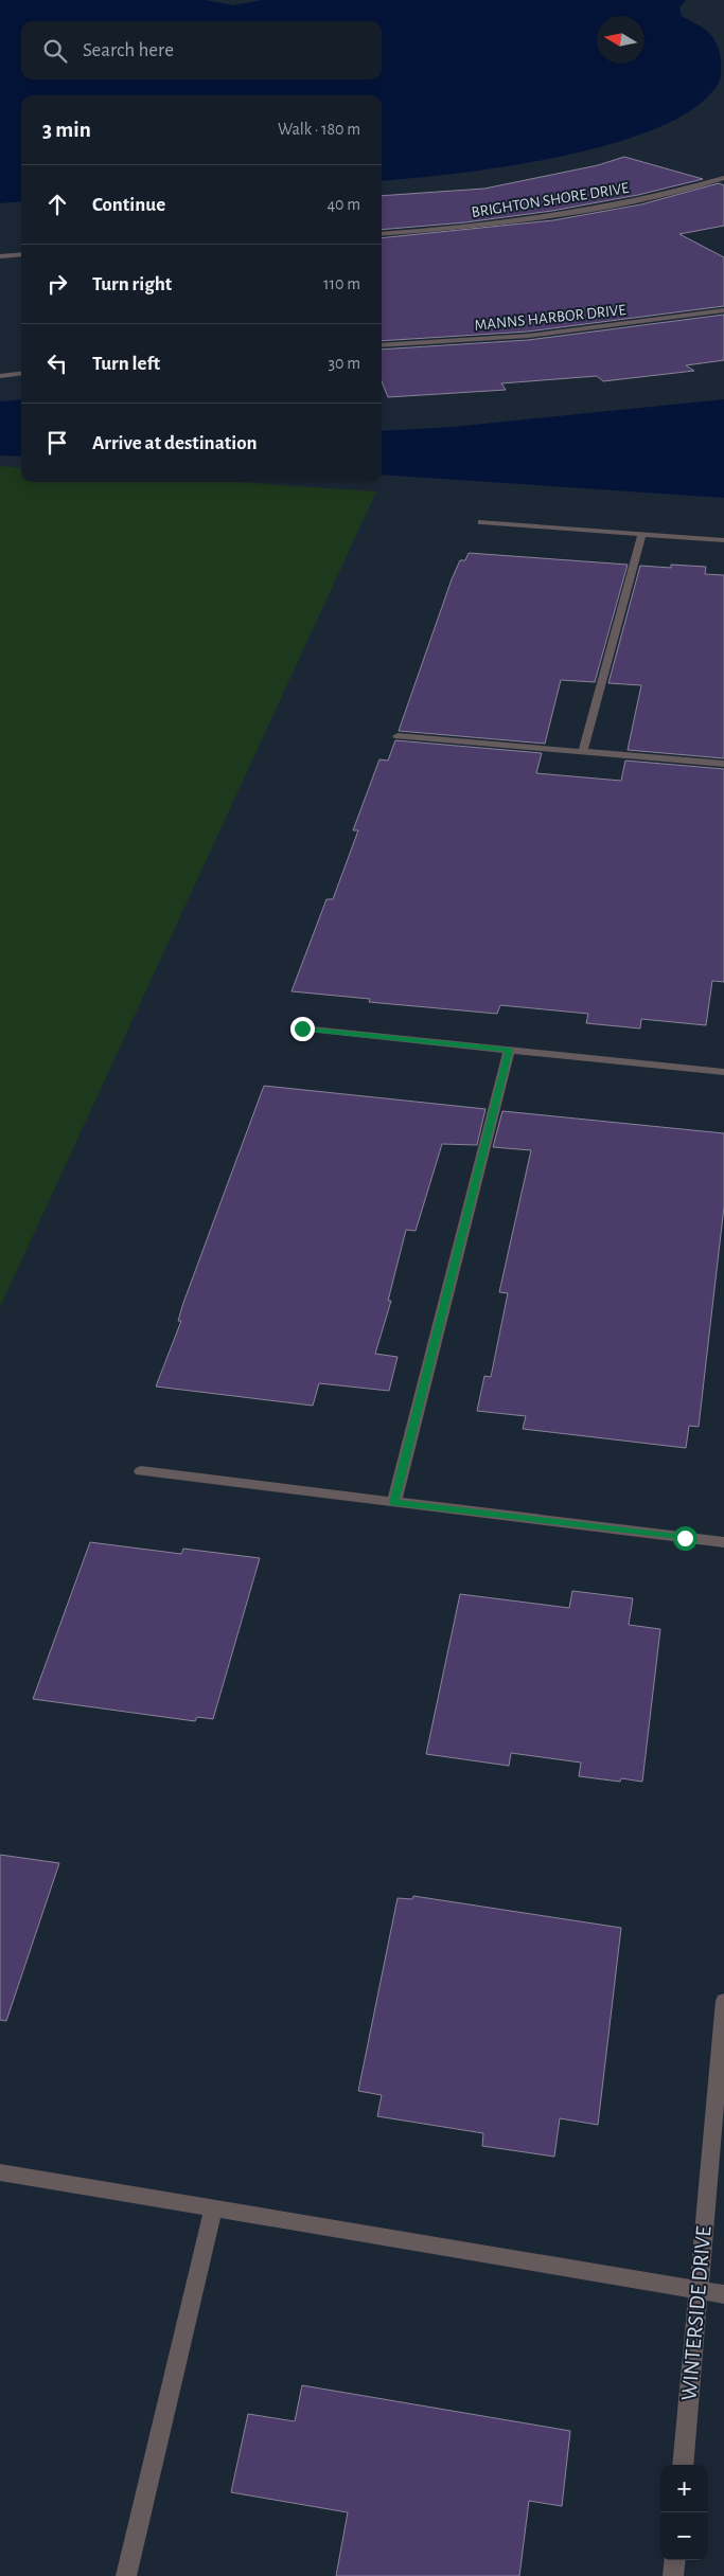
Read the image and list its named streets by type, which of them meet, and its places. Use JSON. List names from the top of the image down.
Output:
{
  "streets": {
    "street": ["BRIGHTON SHORE DRIVE", "MANNS HARBOR DRIVE", "WINTERSIDE DRIVE"]
  },
  "north": "left",
  "page": {
    "search": "Search here",
    "heading": ["3 min", "Walk · 180 m"],
    "list": [
      ["Continue", "40 m"],
      ["Turn right", "110 m"],
      ["Turn left", "30 m"],
      "Arrive at destination"
    ],
    "map_buttons": ["+", "−"]
  }
}
